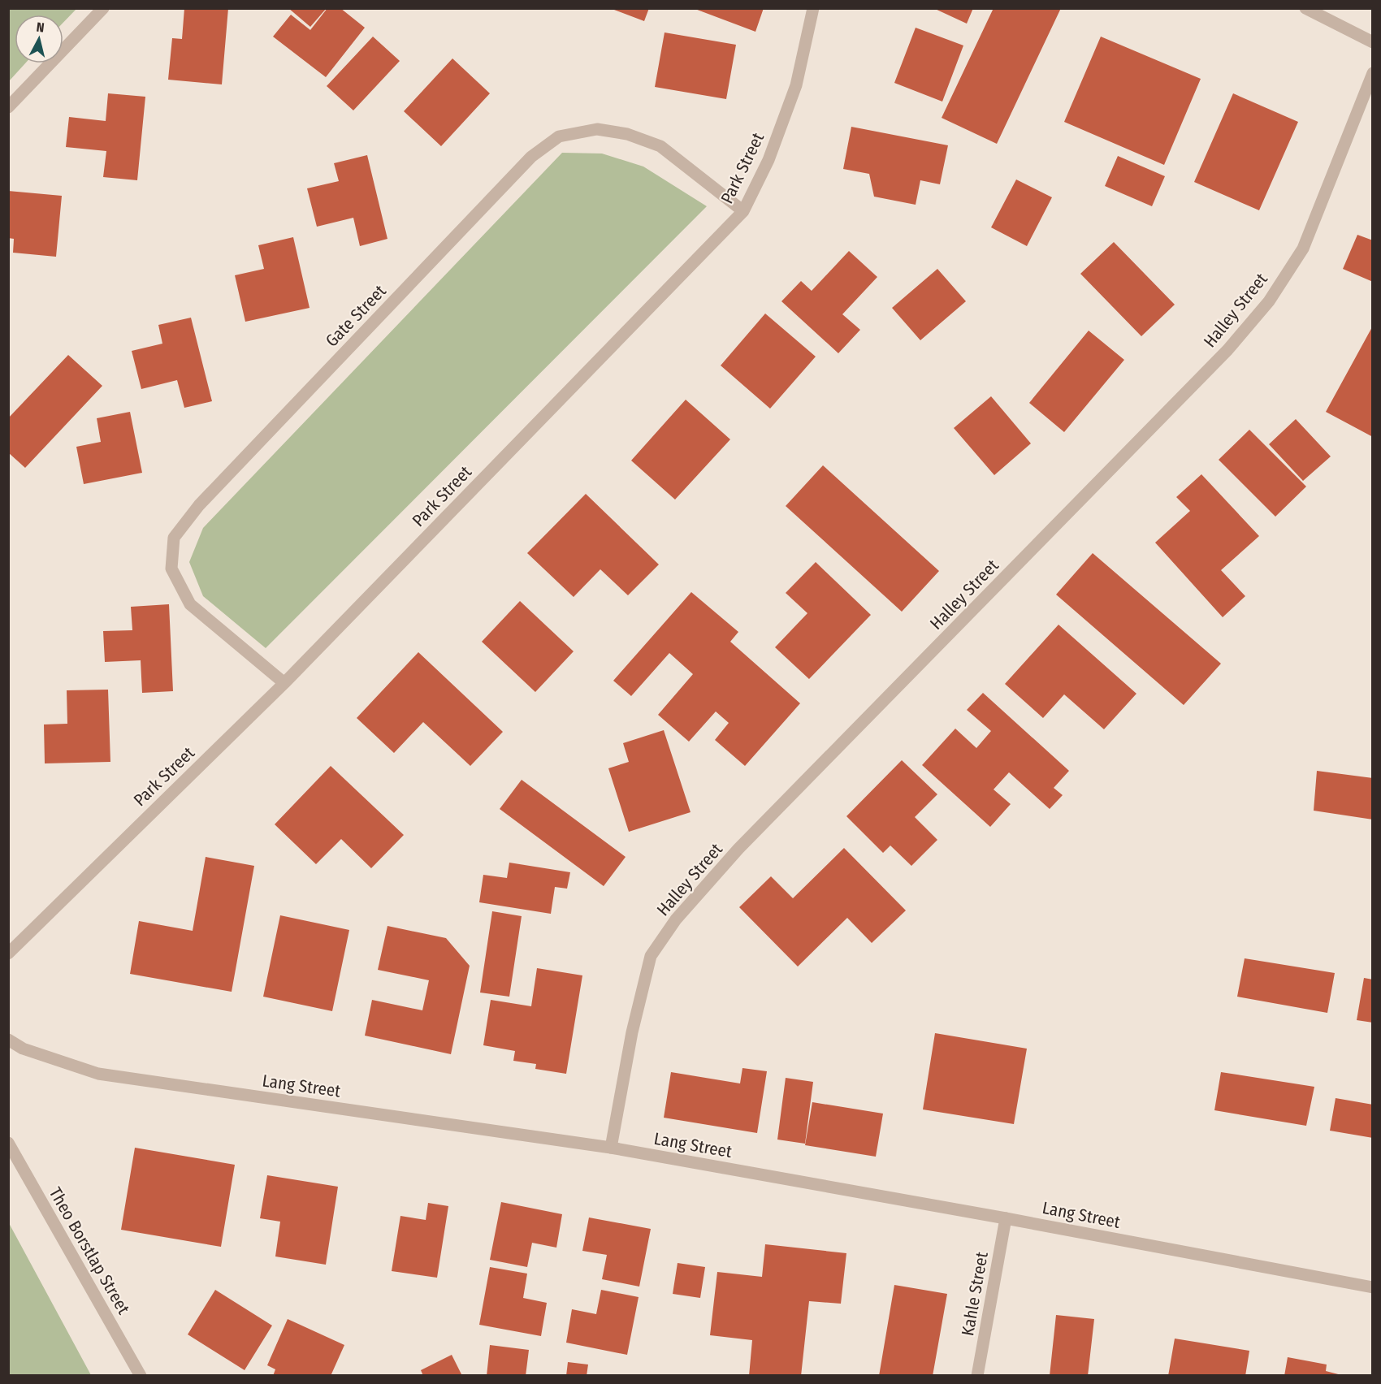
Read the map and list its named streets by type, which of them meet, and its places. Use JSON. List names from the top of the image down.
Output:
{
  "streets": {
    "street": [
      "Park Street",
      "Halley Street",
      "Gate Street",
      "Lang Street",
      "Theo Borstlap Street",
      "Kahle Street"
    ]
  },
  "crossings": [
    ["Park Street", "Gate Street"],
    ["Halley Street", "Lang Street"],
    ["Lang Street", "Kahle Street"]
  ],
  "north": "top"
}
